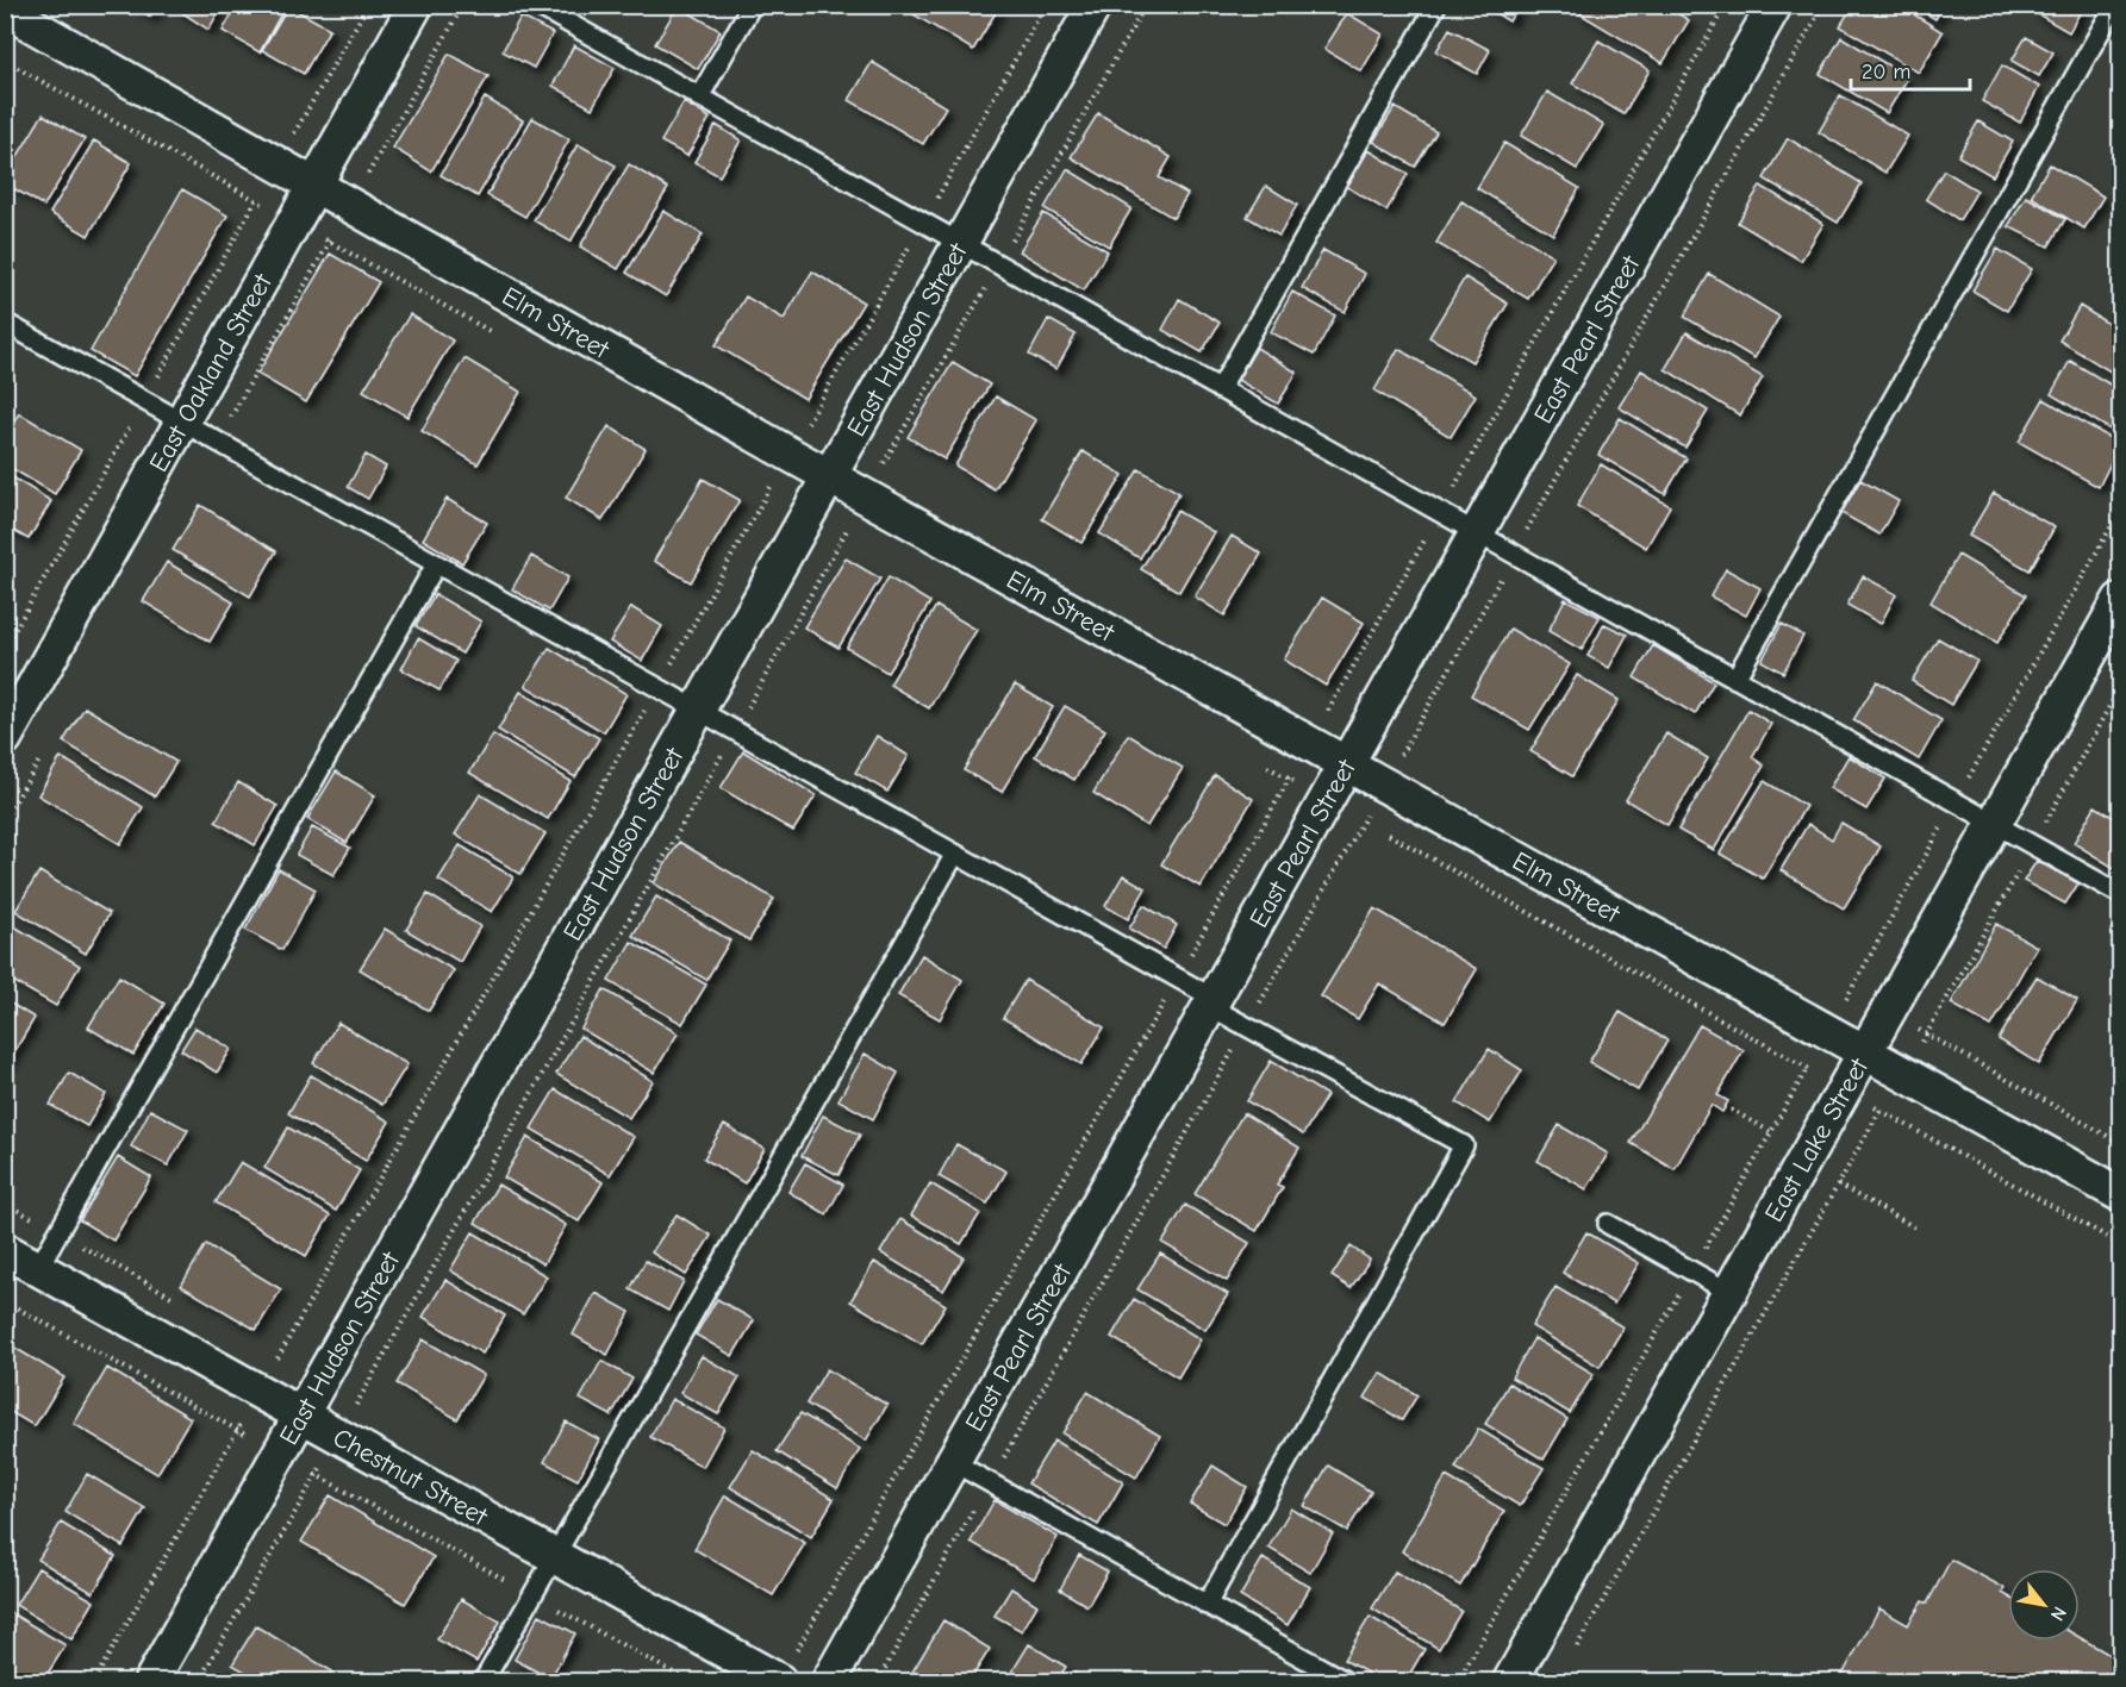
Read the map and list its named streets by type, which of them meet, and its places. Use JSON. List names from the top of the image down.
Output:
{
  "streets": {
    "street": [
      "Elm Street",
      "East Hudson Street",
      "East Pearl Street",
      "East Oakland Street",
      "East Lake Street",
      "Chestnut Street"
    ]
  },
  "crossings": [
    ["Elm Street", "East Hudson Street"],
    ["Elm Street", "East Pearl Street"],
    ["Elm Street", "East Oakland Street"],
    ["Elm Street", "East Lake Street"],
    ["East Hudson Street", "Chestnut Street"]
  ],
  "scale_bar": "20 m",
  "north": "bottom right"
}
